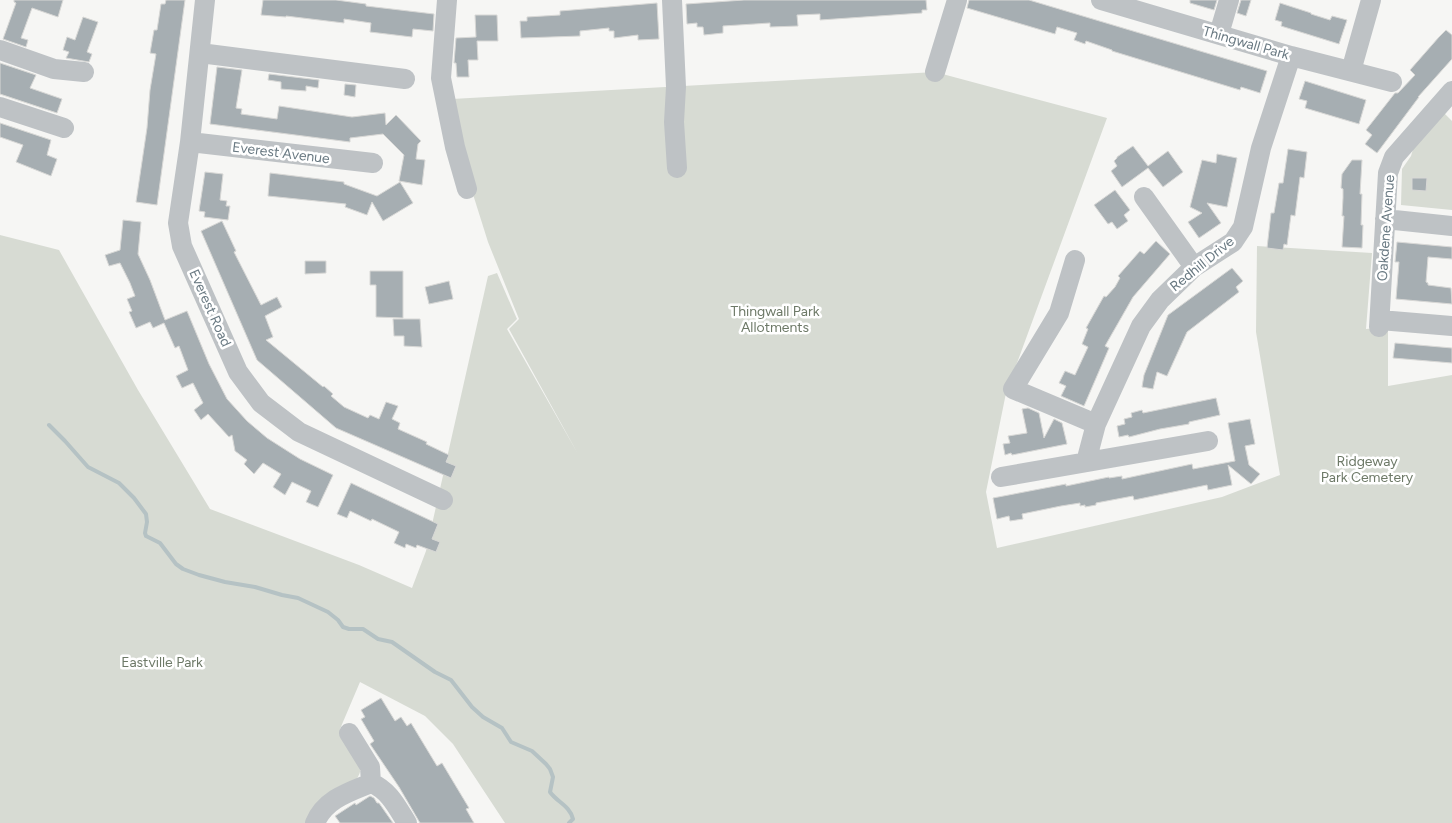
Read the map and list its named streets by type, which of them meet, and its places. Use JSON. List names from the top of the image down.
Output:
{
  "streets": {
    "street": [
      "Thingwall Park",
      "Everest Avenue",
      "Oakdene Avenue",
      "Redhill Drive",
      "Everest Road"
    ]
  },
  "crossings": [
    ["Thingwall Park", "Redhill Drive"],
    ["Everest Avenue", "Everest Road"]
  ],
  "parks": ["Thingwall Park Allotments", "Ridgeway Park Cemetery", "Eastville Park"]
}
